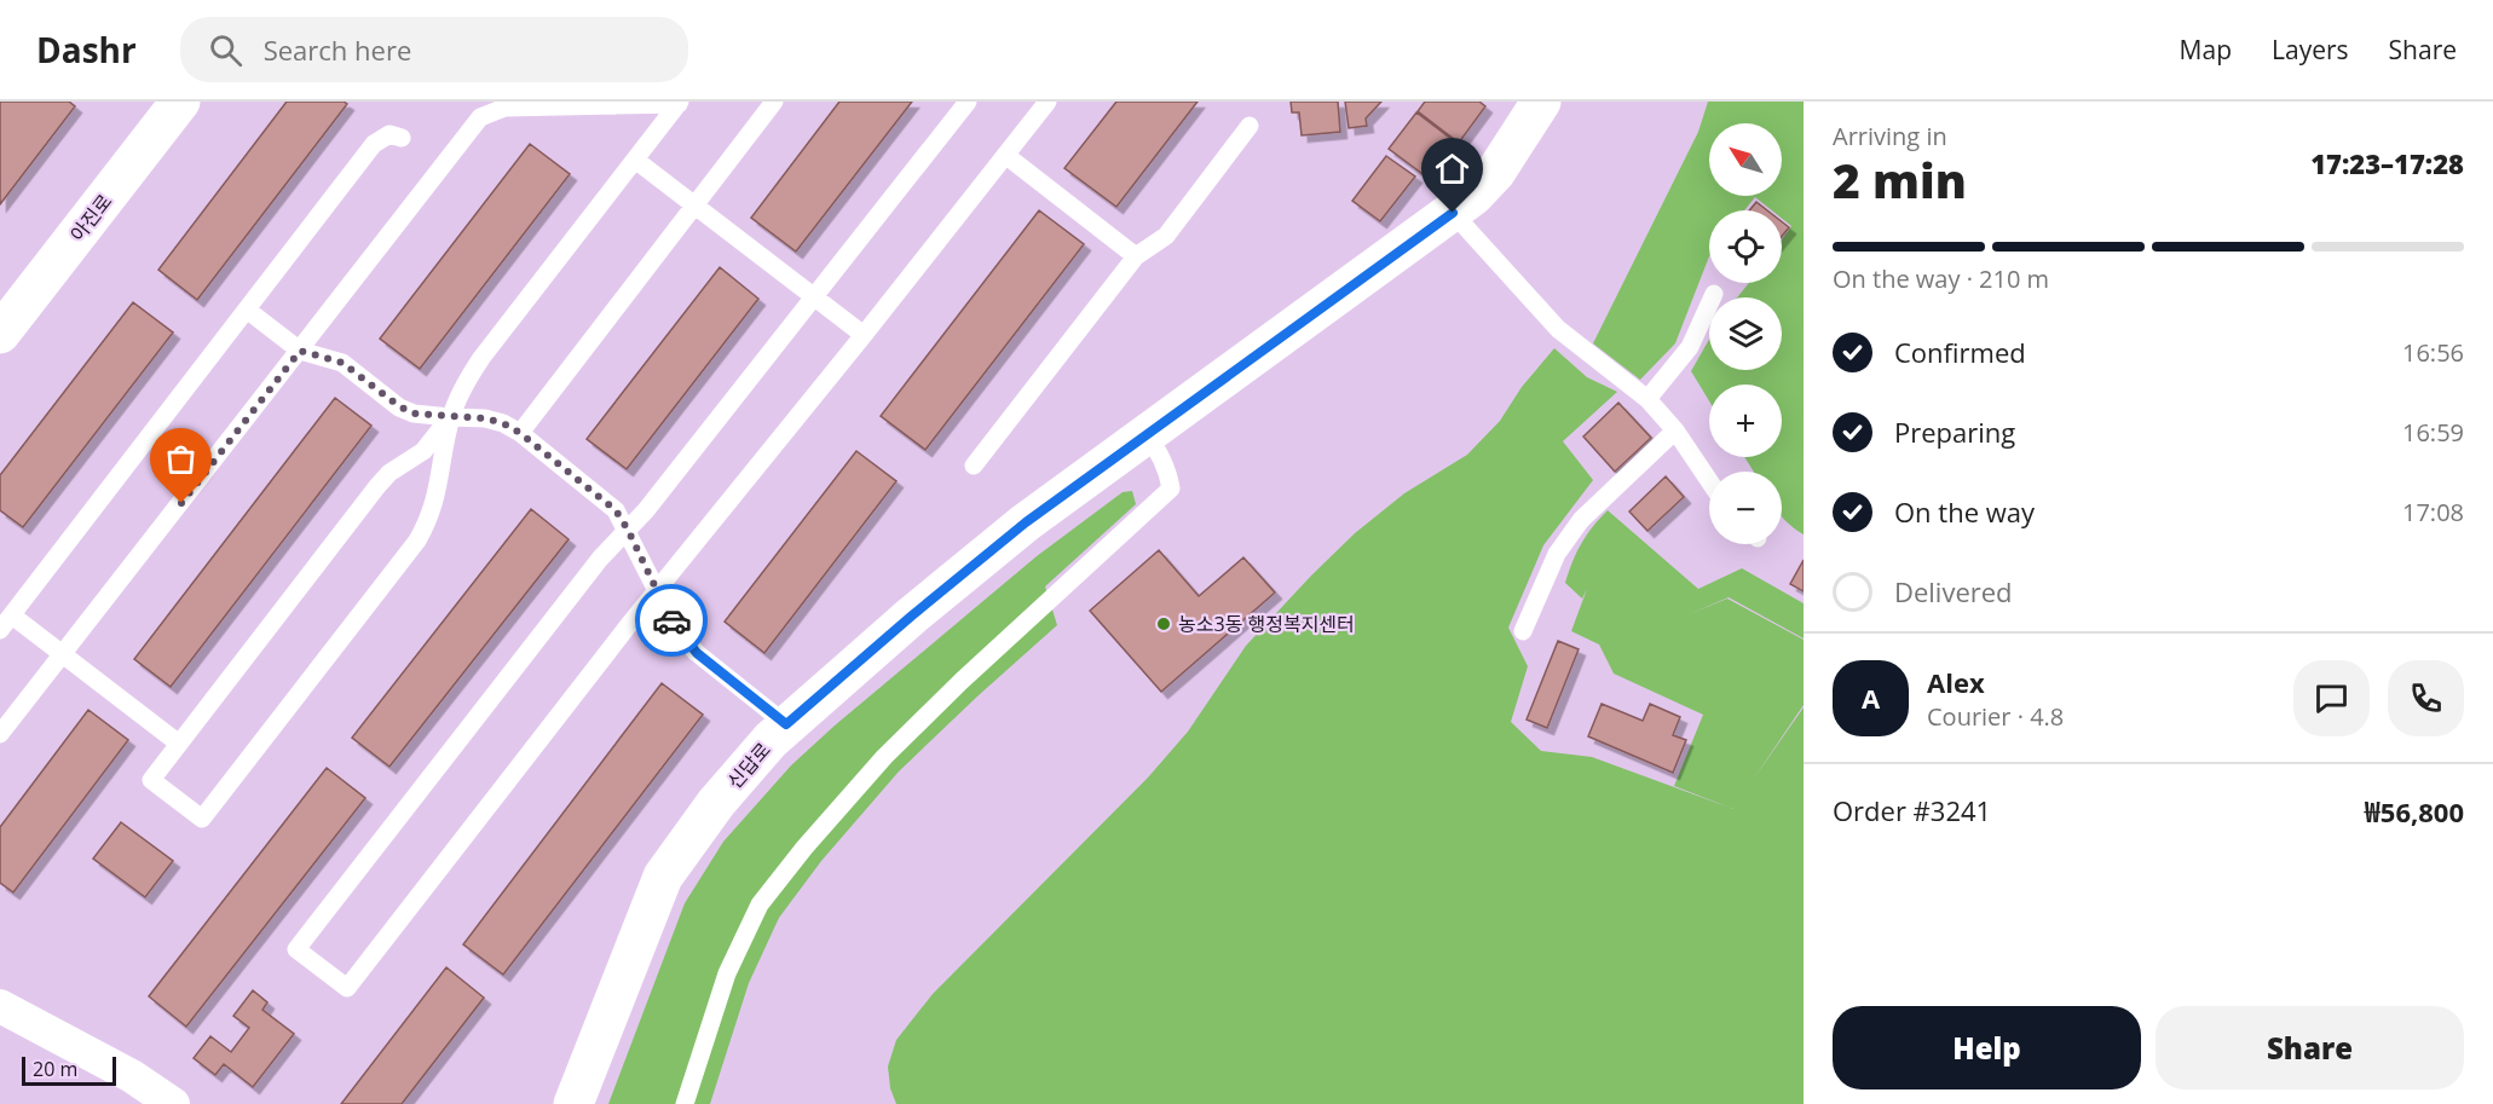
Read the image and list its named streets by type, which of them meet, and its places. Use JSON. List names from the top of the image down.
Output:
{
  "streets": {
    "street": ["아진로", "신답로"]
  },
  "places": ["농소3동 행정복지센터"],
  "scale_bar": "20 m",
  "north": "top left",
  "page": {
    "header": "Dashr",
    "search": "Search here",
    "nav": ["Map", "Layers", "Share"],
    "heading": ["2 min", "Arriving in", "17:23–17:28"],
    "panel": [
      "Alex",
      "Courier · 4.8",
      "Order #3241",
      "₩56,800"
    ],
    "map_buttons": ["+", "−"],
    "bar": "On the way · 210 m",
    "list": [
      ["Confirmed", "16:56"],
      ["Preparing", "16:59"],
      ["On the way", "17:08"],
      "Delivered"
    ],
    "round": "A",
    "buttons": ["Help", "Share"],
    "scale": "20 m"
  }
}
